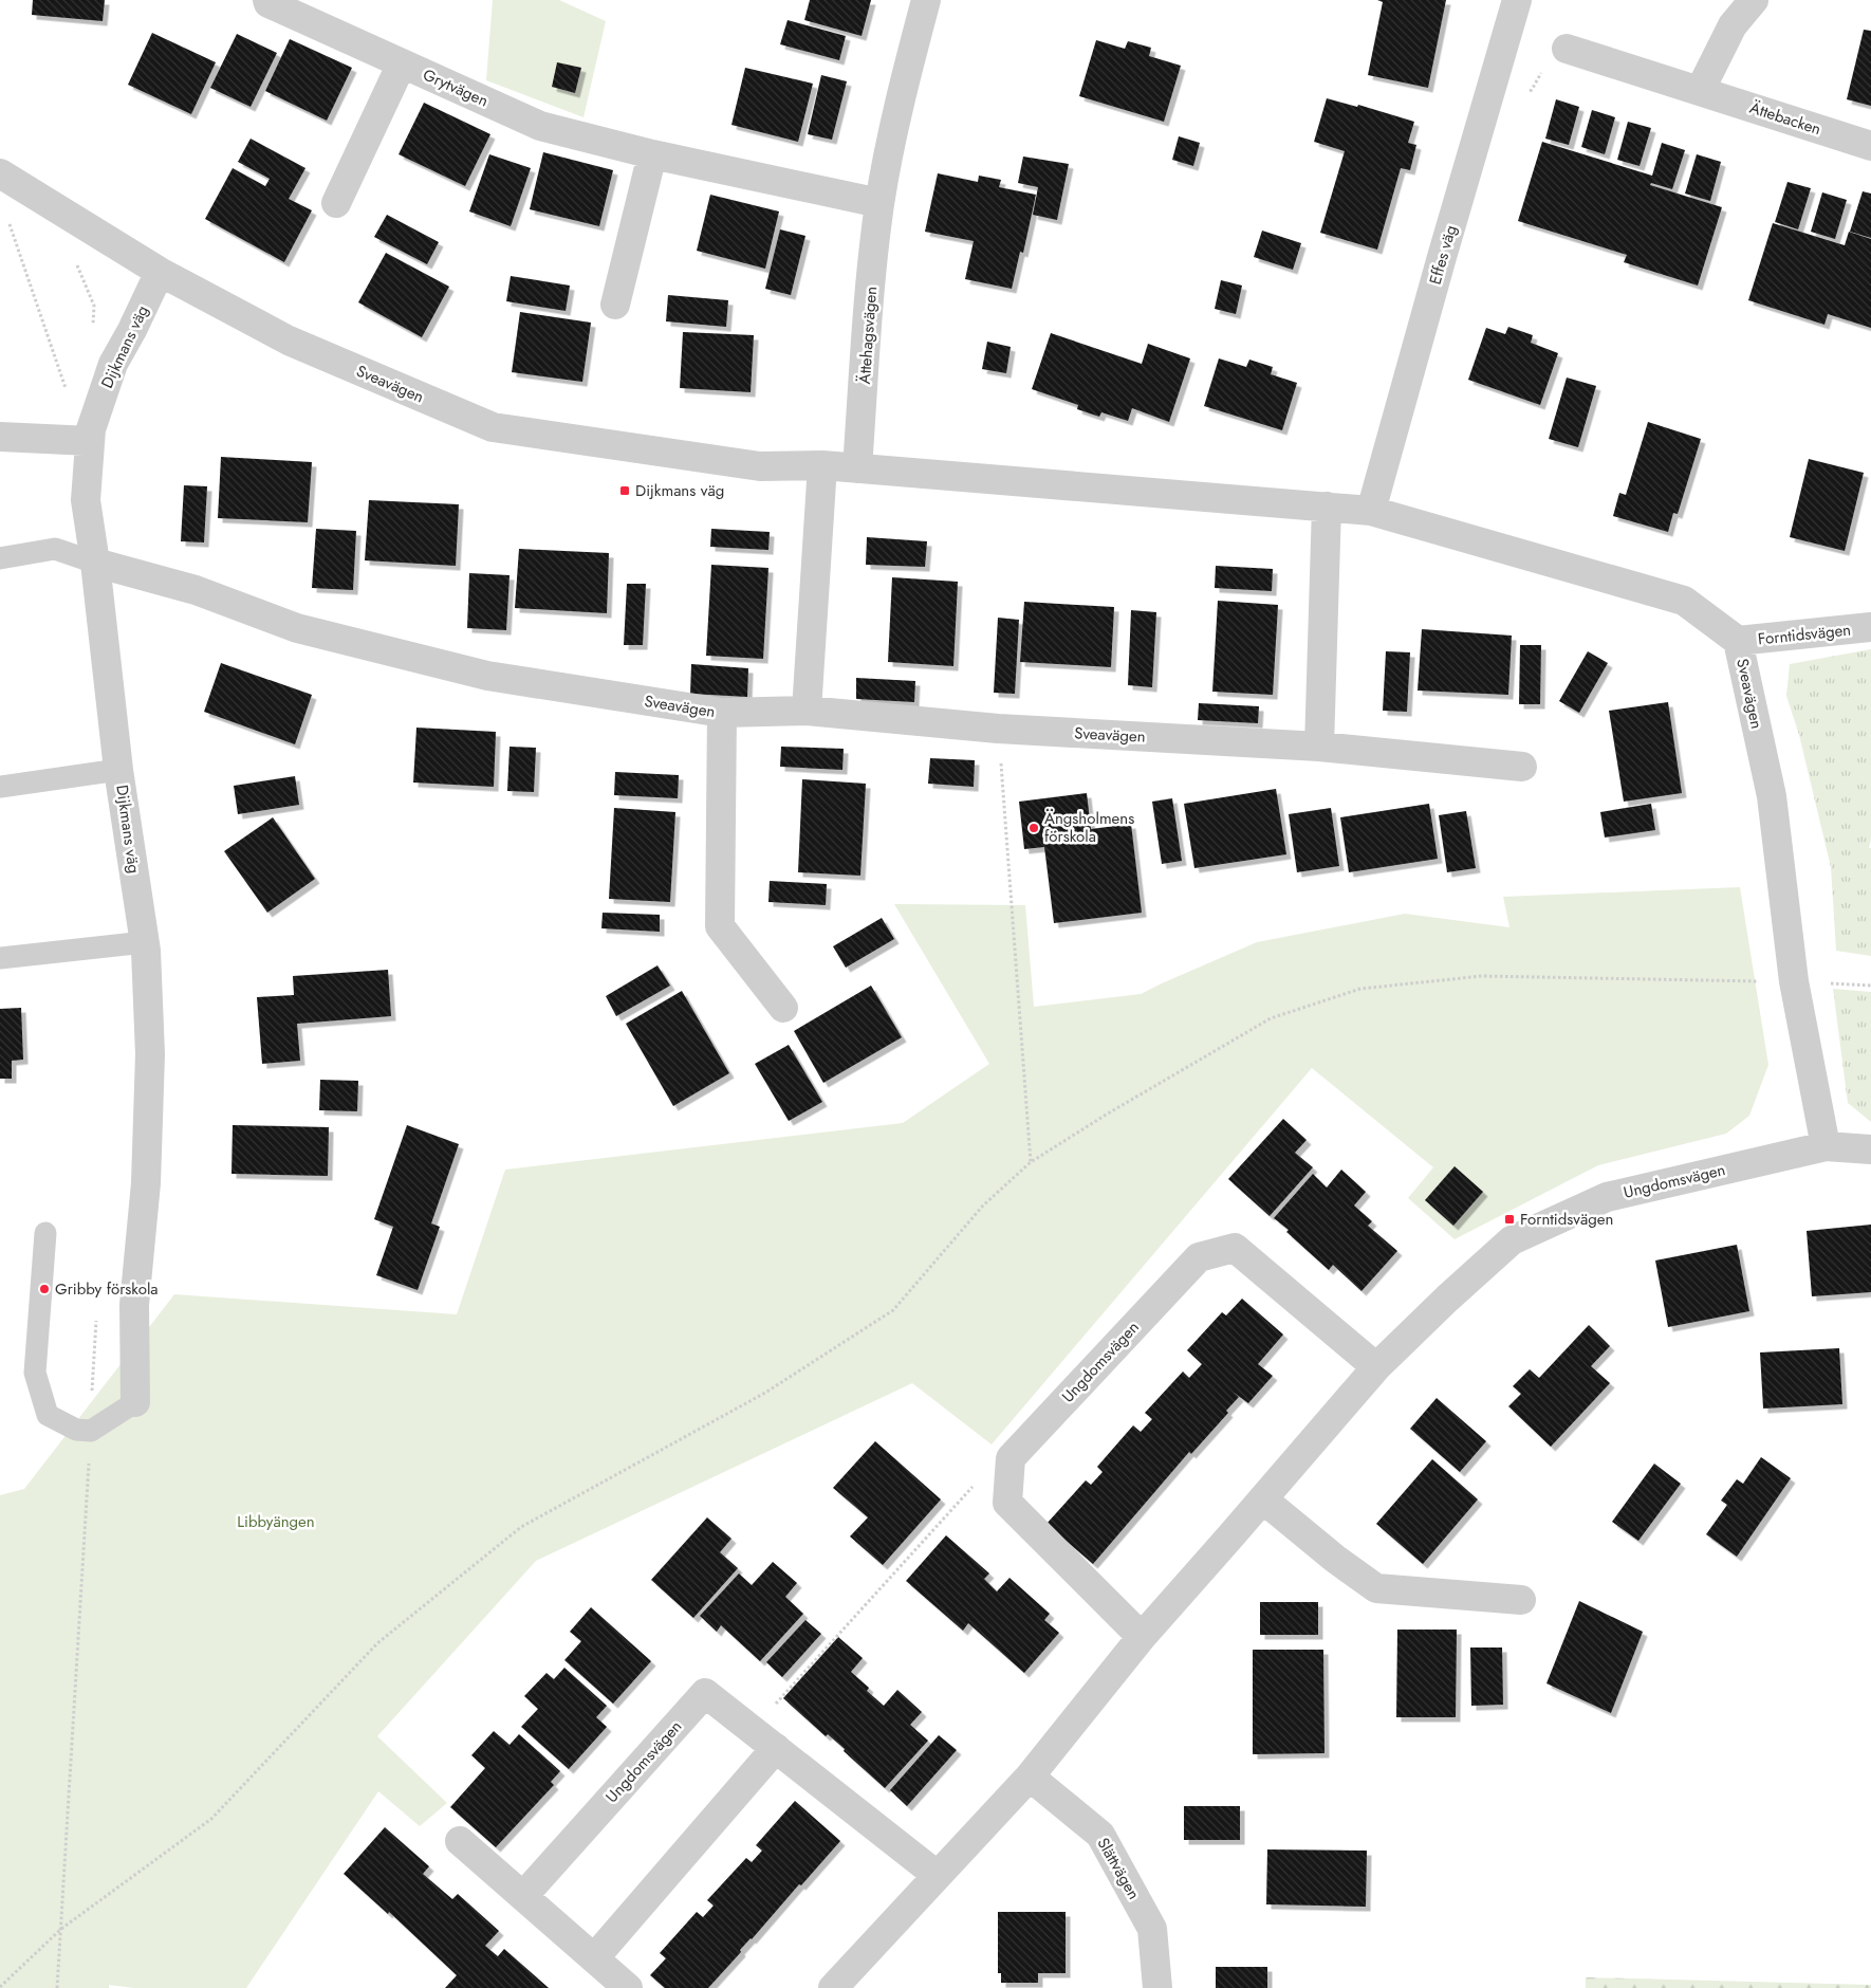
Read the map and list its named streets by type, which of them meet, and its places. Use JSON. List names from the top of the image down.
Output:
{
  "streets": {
    "street": [
      "Grytvägen",
      "Ättebacken",
      "Effes väg",
      "Ättehagsvägen",
      "Dijkmans väg",
      "Sveavägen",
      "Forntidsvägen",
      "Ungdomsvägen",
      "Slättvägen"
    ]
  },
  "crossings": [
    ["Effes väg", "Sveavägen"],
    ["Ättehagsvägen", "Sveavägen"],
    ["Dijkmans väg", "Sveavägen"],
    ["Sveavägen", "Forntidsvägen"],
    ["Sveavägen", "Ungdomsvägen"],
    ["Ungdomsvägen", "Slättvägen"]
  ],
  "parks": ["Libbyängen"],
  "places": {
    "transit": ["Dijkmans väg", "Forntidsvägen"],
    "other": ["Ängsholmens förskola", "Gribby förskola"]
  }
}
